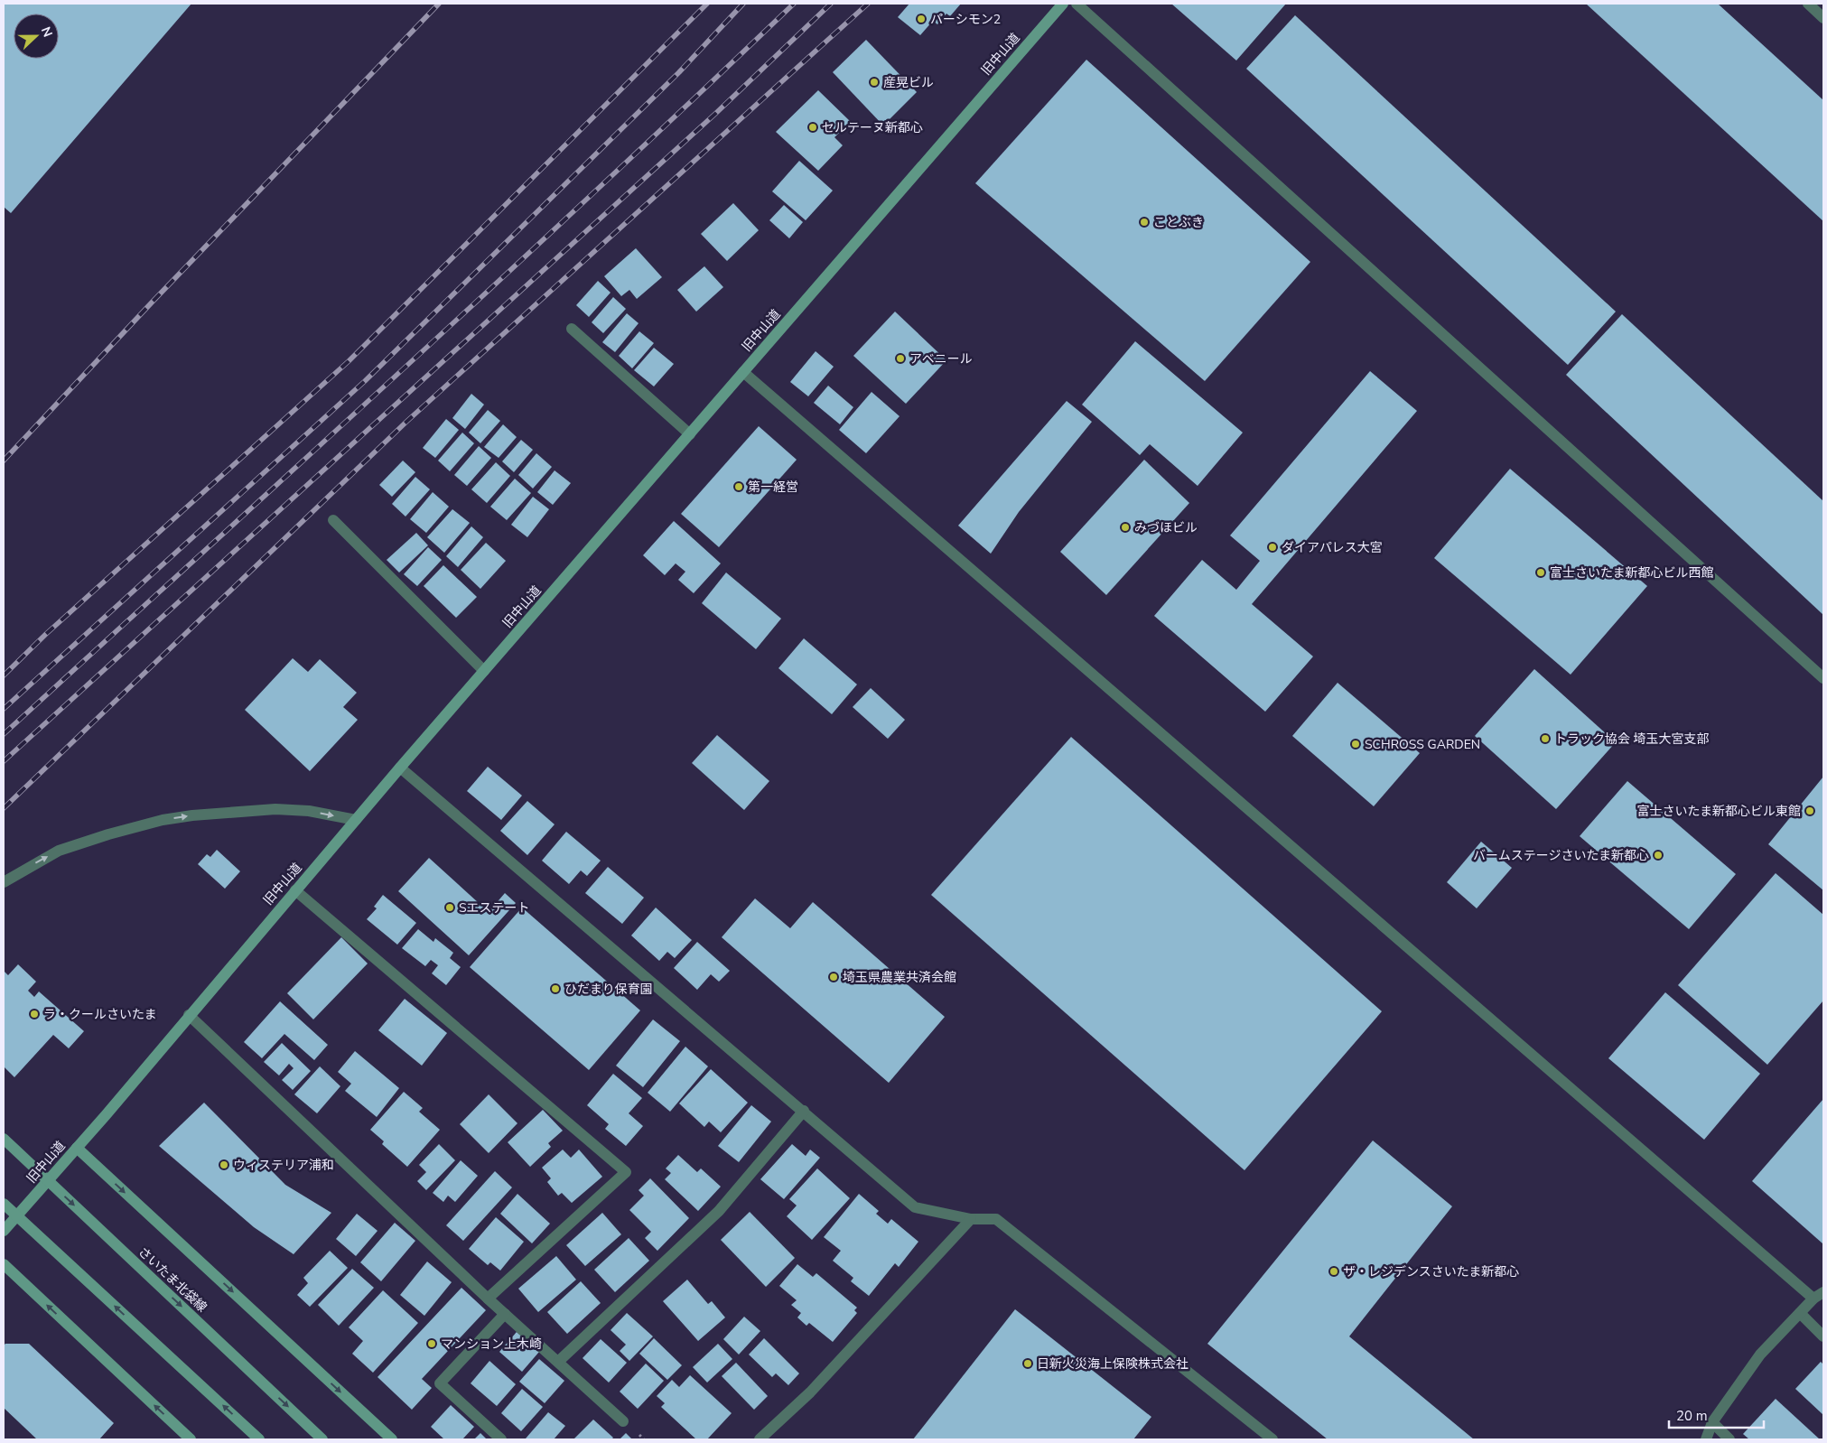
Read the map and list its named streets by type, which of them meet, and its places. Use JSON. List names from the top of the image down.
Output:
{
  "streets": {
    "main road": ["旧中山道", "さいたま北袋線"]
  },
  "places": [
    "パーシモン2",
    "産晃ビル",
    "セルテーヌ新都心",
    "ことぶき",
    "アベニール",
    "第一経営",
    "みづほビル",
    "ダイアパレス大宮",
    "富士さいたま新都心ビル西館",
    "トラック協会 埼玉大宮支部",
    "SCHROSS GARDEN",
    "富士さいたま新都心ビル東館",
    "バームステージさいたま新都心",
    "Sエステート",
    "埼玉県農業共済会館",
    "ひだまり保育園",
    "ラ・クールさいたま",
    "ウィステリア浦和",
    "ザ・レジデンスさいたま新都心",
    "マンション上木崎",
    "日新火災海上保険株式会社"
  ],
  "scale_bar": "20 m",
  "north": "right"
}
